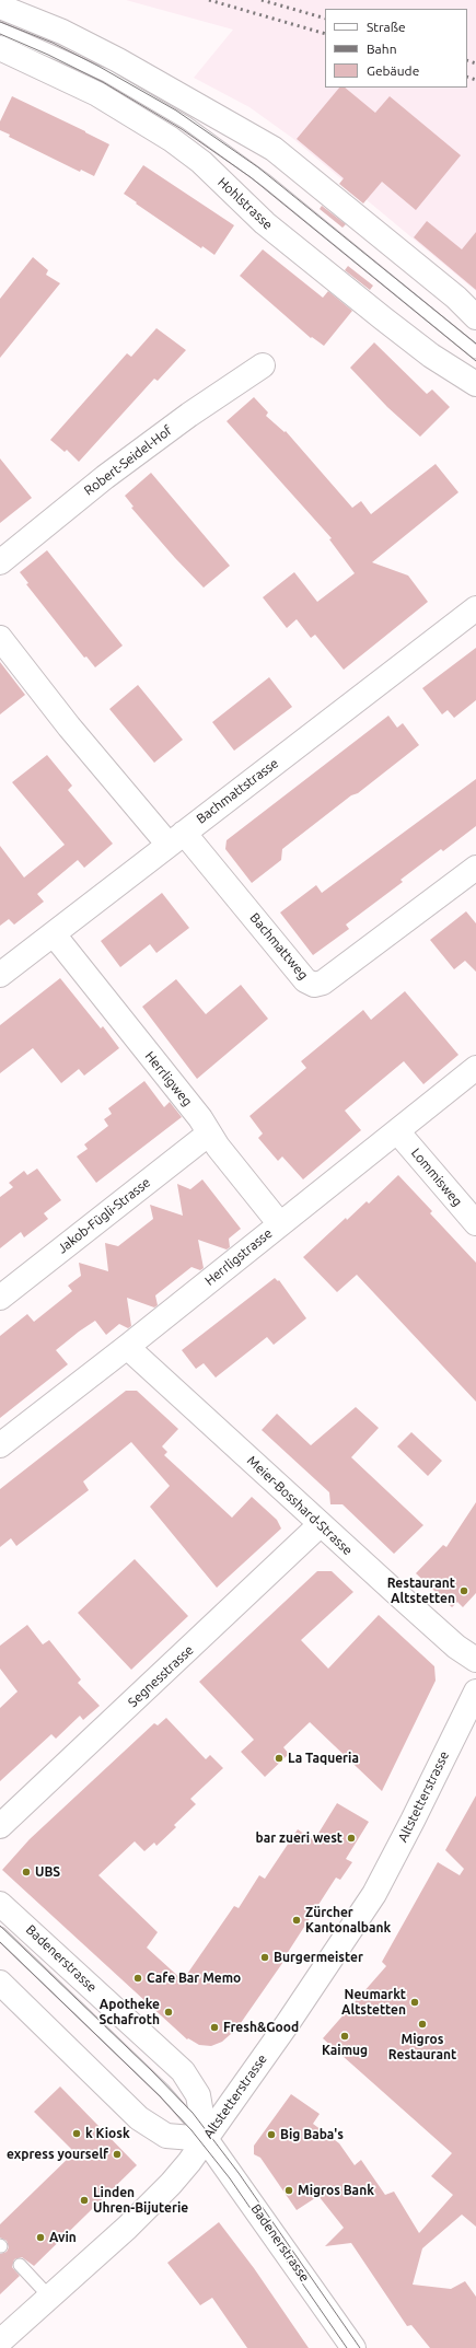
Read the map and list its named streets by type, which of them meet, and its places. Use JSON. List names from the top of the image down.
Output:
{
  "streets": {
    "street": [
      "Hohlstrasse",
      "Robert-Seidel-Hof",
      "Bachmattstrasse",
      "Bachmattweg",
      "Herrligweg",
      "Lommisweg",
      "Jakob-Fügli-Strasse",
      "Herrligstrasse",
      "Meier-Bosshard-Strasse",
      "Segnesstrasse",
      "Altstetterstrasse",
      "Badenerstrasse"
    ]
  },
  "crossings": [
    ["Bachmattstrasse", "Bachmattweg"],
    ["Bachmattstrasse", "Herrligweg"],
    ["Herrligweg", "Jakob-Fügli-Strasse"],
    ["Herrligweg", "Herrligstrasse"],
    ["Lommisweg", "Herrligstrasse"],
    ["Herrligstrasse", "Meier-Bosshard-Strasse"],
    ["Meier-Bosshard-Strasse", "Segnesstrasse"],
    ["Altstetterstrasse", "Badenerstrasse"]
  ],
  "places": [
    "Restaurant Altstetten",
    "La Taqueria",
    "bar zueri west",
    "UBS",
    "Zürcher Kantonalbank",
    "Burgermeister",
    "Cafe Bar Memo",
    "Neumarkt Altstetten",
    "Apotheke Schafroth",
    "Migros Restaurant",
    "Fresh&Good",
    "Kaimug",
    "k Kiosk",
    "Big Baba's",
    "express yourself",
    "Migros Bank",
    "Linden Uhren-Bijuterie",
    "Avin"
  ],
  "legend": ["Straße", "Bahn", "Gebäude"]
}
